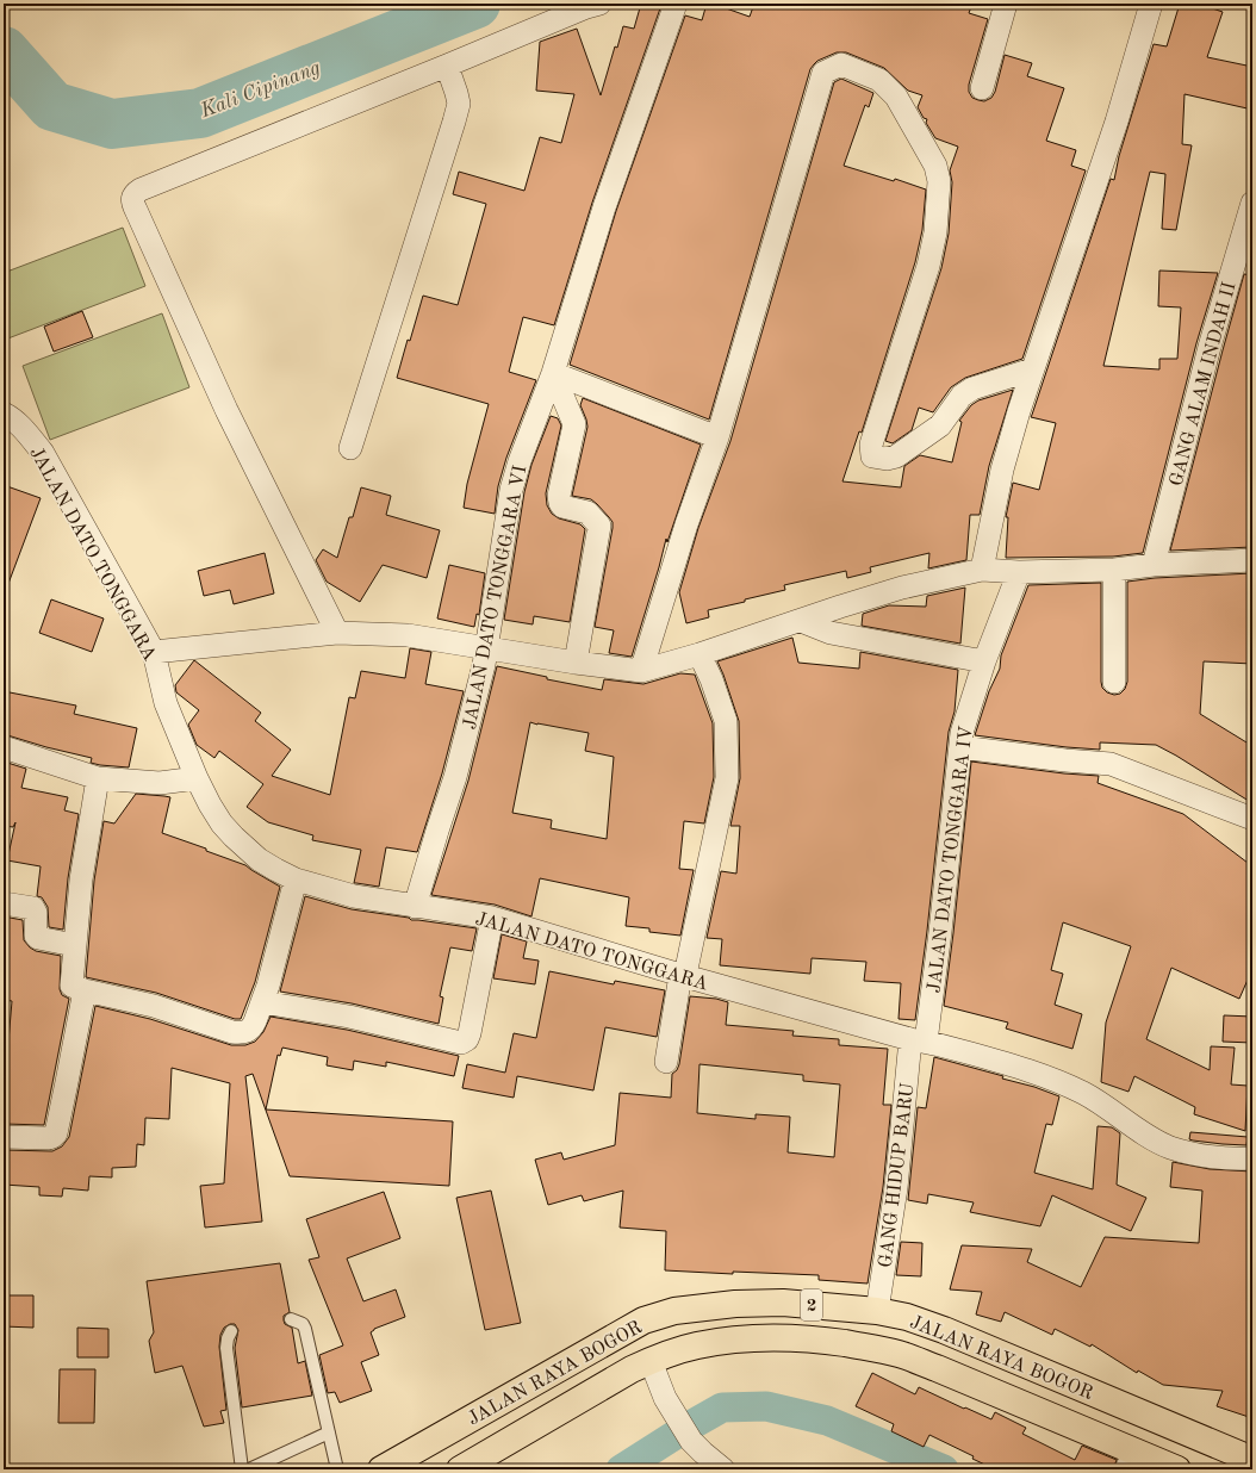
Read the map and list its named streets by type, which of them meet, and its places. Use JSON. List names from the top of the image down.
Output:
{
  "streets": {
    "highway": ["2", "JALAN RAYA BOGOR"],
    "street": [
      "GANG ALAM INDAH II",
      "JALAN DATO TONGGARA",
      "JALAN DATO TONGGARA VI",
      "JALAN DATO TONGGARA IV",
      "GANG HIDUP BARU"
    ]
  },
  "crossings": [
    ["JALAN DATO TONGGARA", "JALAN DATO TONGGARA VI"],
    ["JALAN DATO TONGGARA", "JALAN DATO TONGGARA IV"],
    ["JALAN DATO TONGGARA", "GANG HIDUP BARU"],
    ["JALAN DATO TONGGARA IV", "GANG HIDUP BARU"],
    ["GANG HIDUP BARU", "JALAN RAYA BOGOR"]
  ],
  "water": ["Kali Cipinang"]
}
